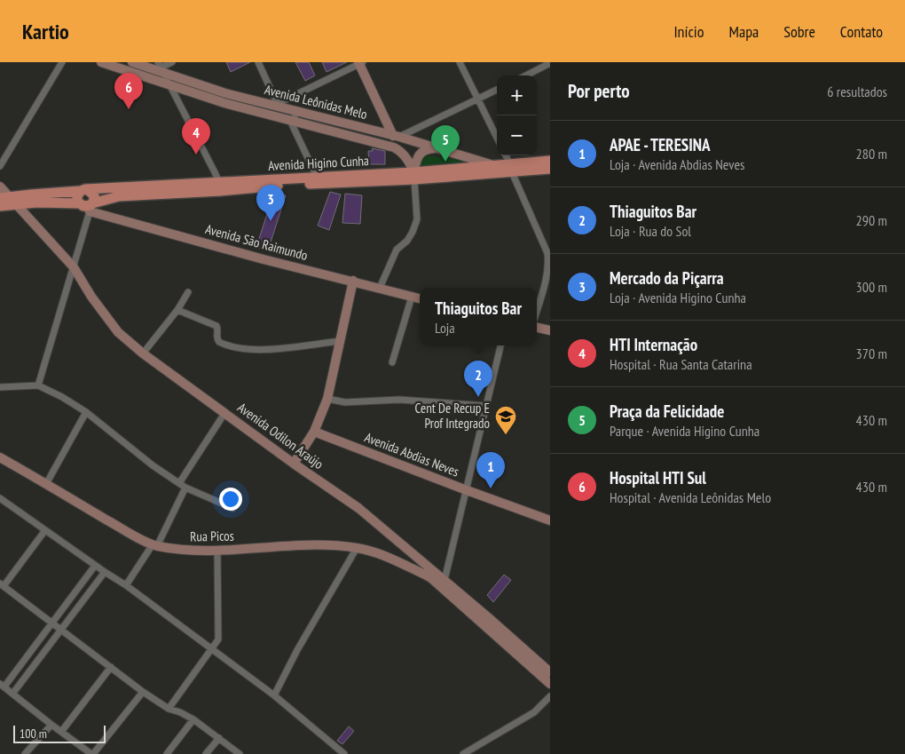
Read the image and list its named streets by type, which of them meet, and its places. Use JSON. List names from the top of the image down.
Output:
{
  "streets": {
    "main road": [
      "Avenida Leônidas Melo",
      "Avenida Higino Cunha",
      "Avenida São Raimundo",
      "Avenida Odilon Araújo",
      "Avenida Abdias Neves",
      "Rua Picos"
    ]
  },
  "crossings": [
    ["Avenida Leônidas Melo", "Avenida Higino Cunha"],
    ["Avenida Higino Cunha", "Avenida São Raimundo"],
    ["Avenida Higino Cunha", "Avenida Odilon Araújo"],
    ["Avenida Odilon Araújo", "Rua Picos"]
  ],
  "places": {
    "school or university": ["Cent De Recup E Prof Integrado"]
  },
  "scale_bar": "100 m",
  "page": {
    "header": "Kartio",
    "nav": [
      "Início",
      "Mapa",
      "Sobre",
      "Contato"
    ],
    "heading": ["Por perto", "6 resultados"],
    "pins": [
      "6",
      "4",
      "5",
      "3",
      "2",
      "1"
    ],
    "map_buttons": ["+", "−"],
    "list": [
      {
        "mark": "1",
        "name": "APAE - TERESINA",
        "note": "Loja · Avenida Abdias Neves",
        "value": "280 m"
      },
      {
        "mark": "2",
        "name": "Thiaguitos Bar",
        "note": "Loja · Rua do Sol",
        "value": "290 m"
      },
      {
        "mark": "3",
        "name": "Mercado da Piçarra",
        "note": "Loja · Avenida Higino Cunha",
        "value": "300 m"
      },
      {
        "mark": "4",
        "name": "HTI Internação",
        "note": "Hospital · Rua Santa Catarina",
        "value": "370 m"
      },
      {
        "mark": "5",
        "name": "Praça da Felicidade",
        "note": "Parque · Avenida Higino Cunha",
        "value": "430 m"
      },
      {
        "mark": "6",
        "name": "Hospital HTI Sul",
        "note": "Hospital · Avenida Leônidas Melo",
        "value": "430 m"
      }
    ],
    "popup": ["Thiaguitos Bar", "Loja"],
    "scale": "100 m"
  }
}
